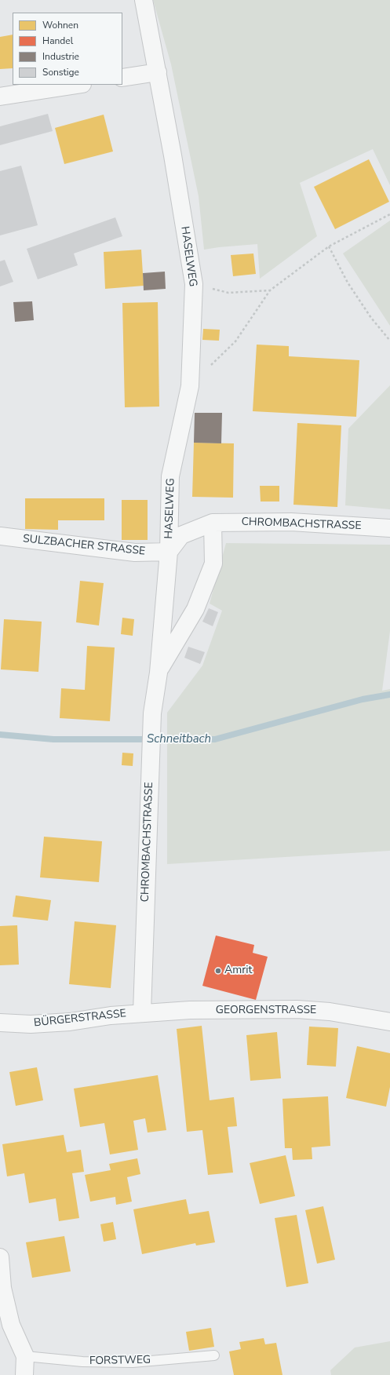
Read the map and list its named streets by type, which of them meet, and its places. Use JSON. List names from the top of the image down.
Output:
{
  "streets": {
    "street": [
      "HASELWEG",
      "CHROMBACHSTRASSE",
      "SULZBACHER STRASSE",
      "GEORGENSTRASSE",
      "BÜRGERSTRASSE"
    ],
    "lane": ["FORSTWEG"]
  },
  "crossings": [
    ["HASELWEG", "CHROMBACHSTRASSE"],
    ["HASELWEG", "SULZBACHER STRASSE"],
    ["CHROMBACHSTRASSE", "SULZBACHER STRASSE"],
    ["CHROMBACHSTRASSE", "GEORGENSTRASSE"],
    ["CHROMBACHSTRASSE", "BÜRGERSTRASSE"],
    ["GEORGENSTRASSE", "BÜRGERSTRASSE"]
  ],
  "water": ["Schneitbach"],
  "places": ["Amrit"],
  "legend": [
    "Wohnen",
    "Handel",
    "Industrie",
    "Sonstige"
  ]
}
